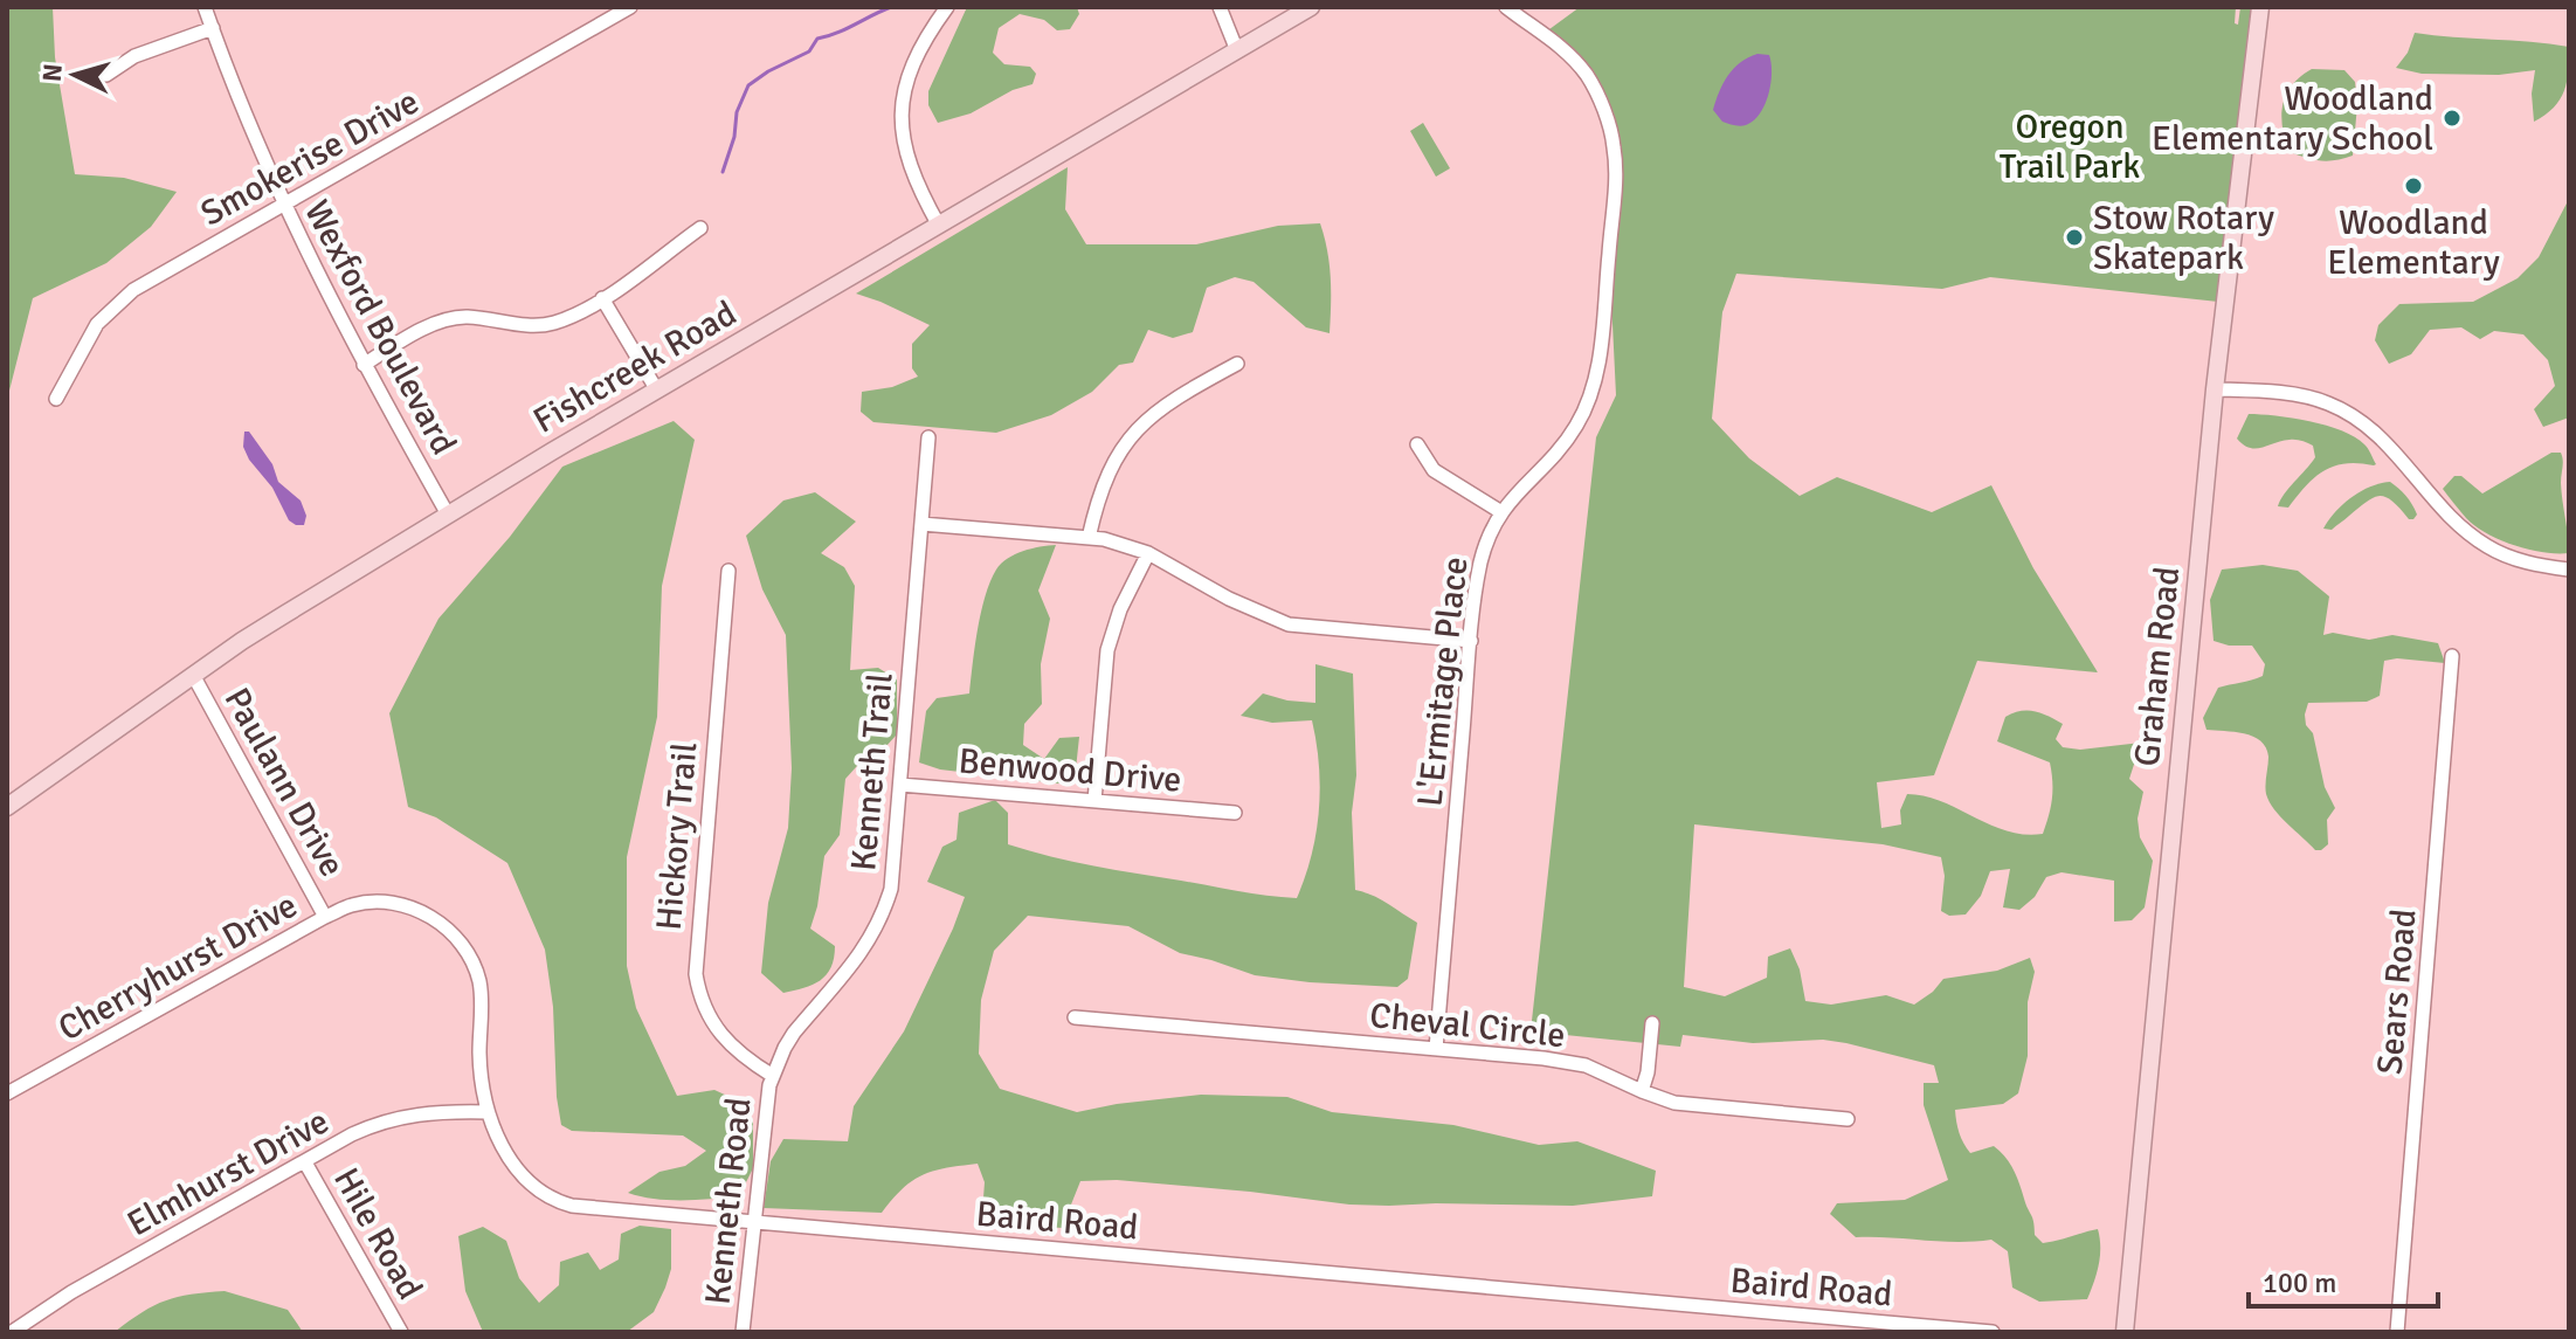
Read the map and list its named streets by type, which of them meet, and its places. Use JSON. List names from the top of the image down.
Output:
{
  "streets": {
    "main road": ["Fishcreek Road", "Graham Road"],
    "street": [
      "Smokerise Drive",
      "Wexford Boulevard",
      "L'Ermitage Place",
      "Benwood Drive",
      "Kenneth Trail",
      "Paulann Drive",
      "Hickory Trail",
      "Cherryhurst Drive",
      "Sears Road",
      "Cheval Circle",
      "Elmhurst Drive",
      "Kenneth Road",
      "Baird Road",
      "Hile Road"
    ]
  },
  "crossings": [
    ["Smokerise Drive", "Wexford Boulevard"],
    ["Wexford Boulevard", "Fishcreek Road"],
    ["Fishcreek Road", "Paulann Drive"],
    ["L'Ermitage Place", "Cheval Circle"],
    ["Benwood Drive", "Kenneth Trail"],
    ["Kenneth Trail", "Hickory Trail"],
    ["Kenneth Trail", "Kenneth Road"],
    ["Paulann Drive", "Cherryhurst Drive"],
    ["Paulann Drive", "Baird Road"],
    ["Hickory Trail", "Kenneth Road"],
    ["Cherryhurst Drive", "Baird Road"],
    ["Elmhurst Drive", "Baird Road"],
    ["Elmhurst Drive", "Hile Road"],
    ["Kenneth Road", "Baird Road"]
  ],
  "parks": ["Oregon Trail Park"],
  "places": ["Woodland Elementary School", "Woodland Elementary", "Stow Rotary Skatepark"],
  "scale_bar": "100 m",
  "north": "left"
}
